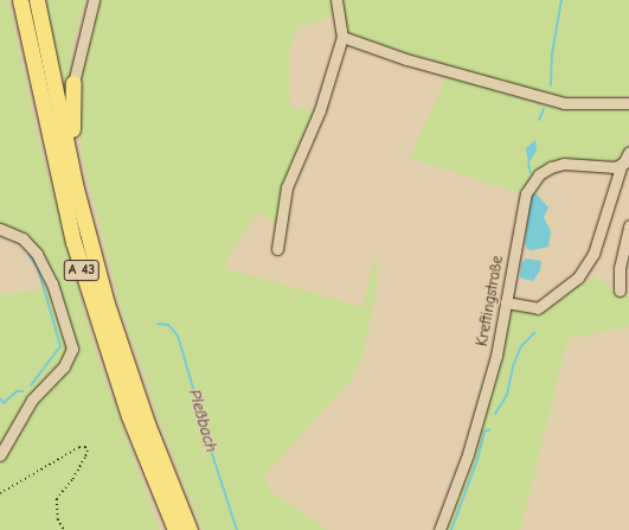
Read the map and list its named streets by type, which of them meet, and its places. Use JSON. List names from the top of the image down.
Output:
{
  "streets": {
    "highway": ["A 43"],
    "street": ["Kreftingstraße"]
  },
  "water": ["Pleßbach"]
}
